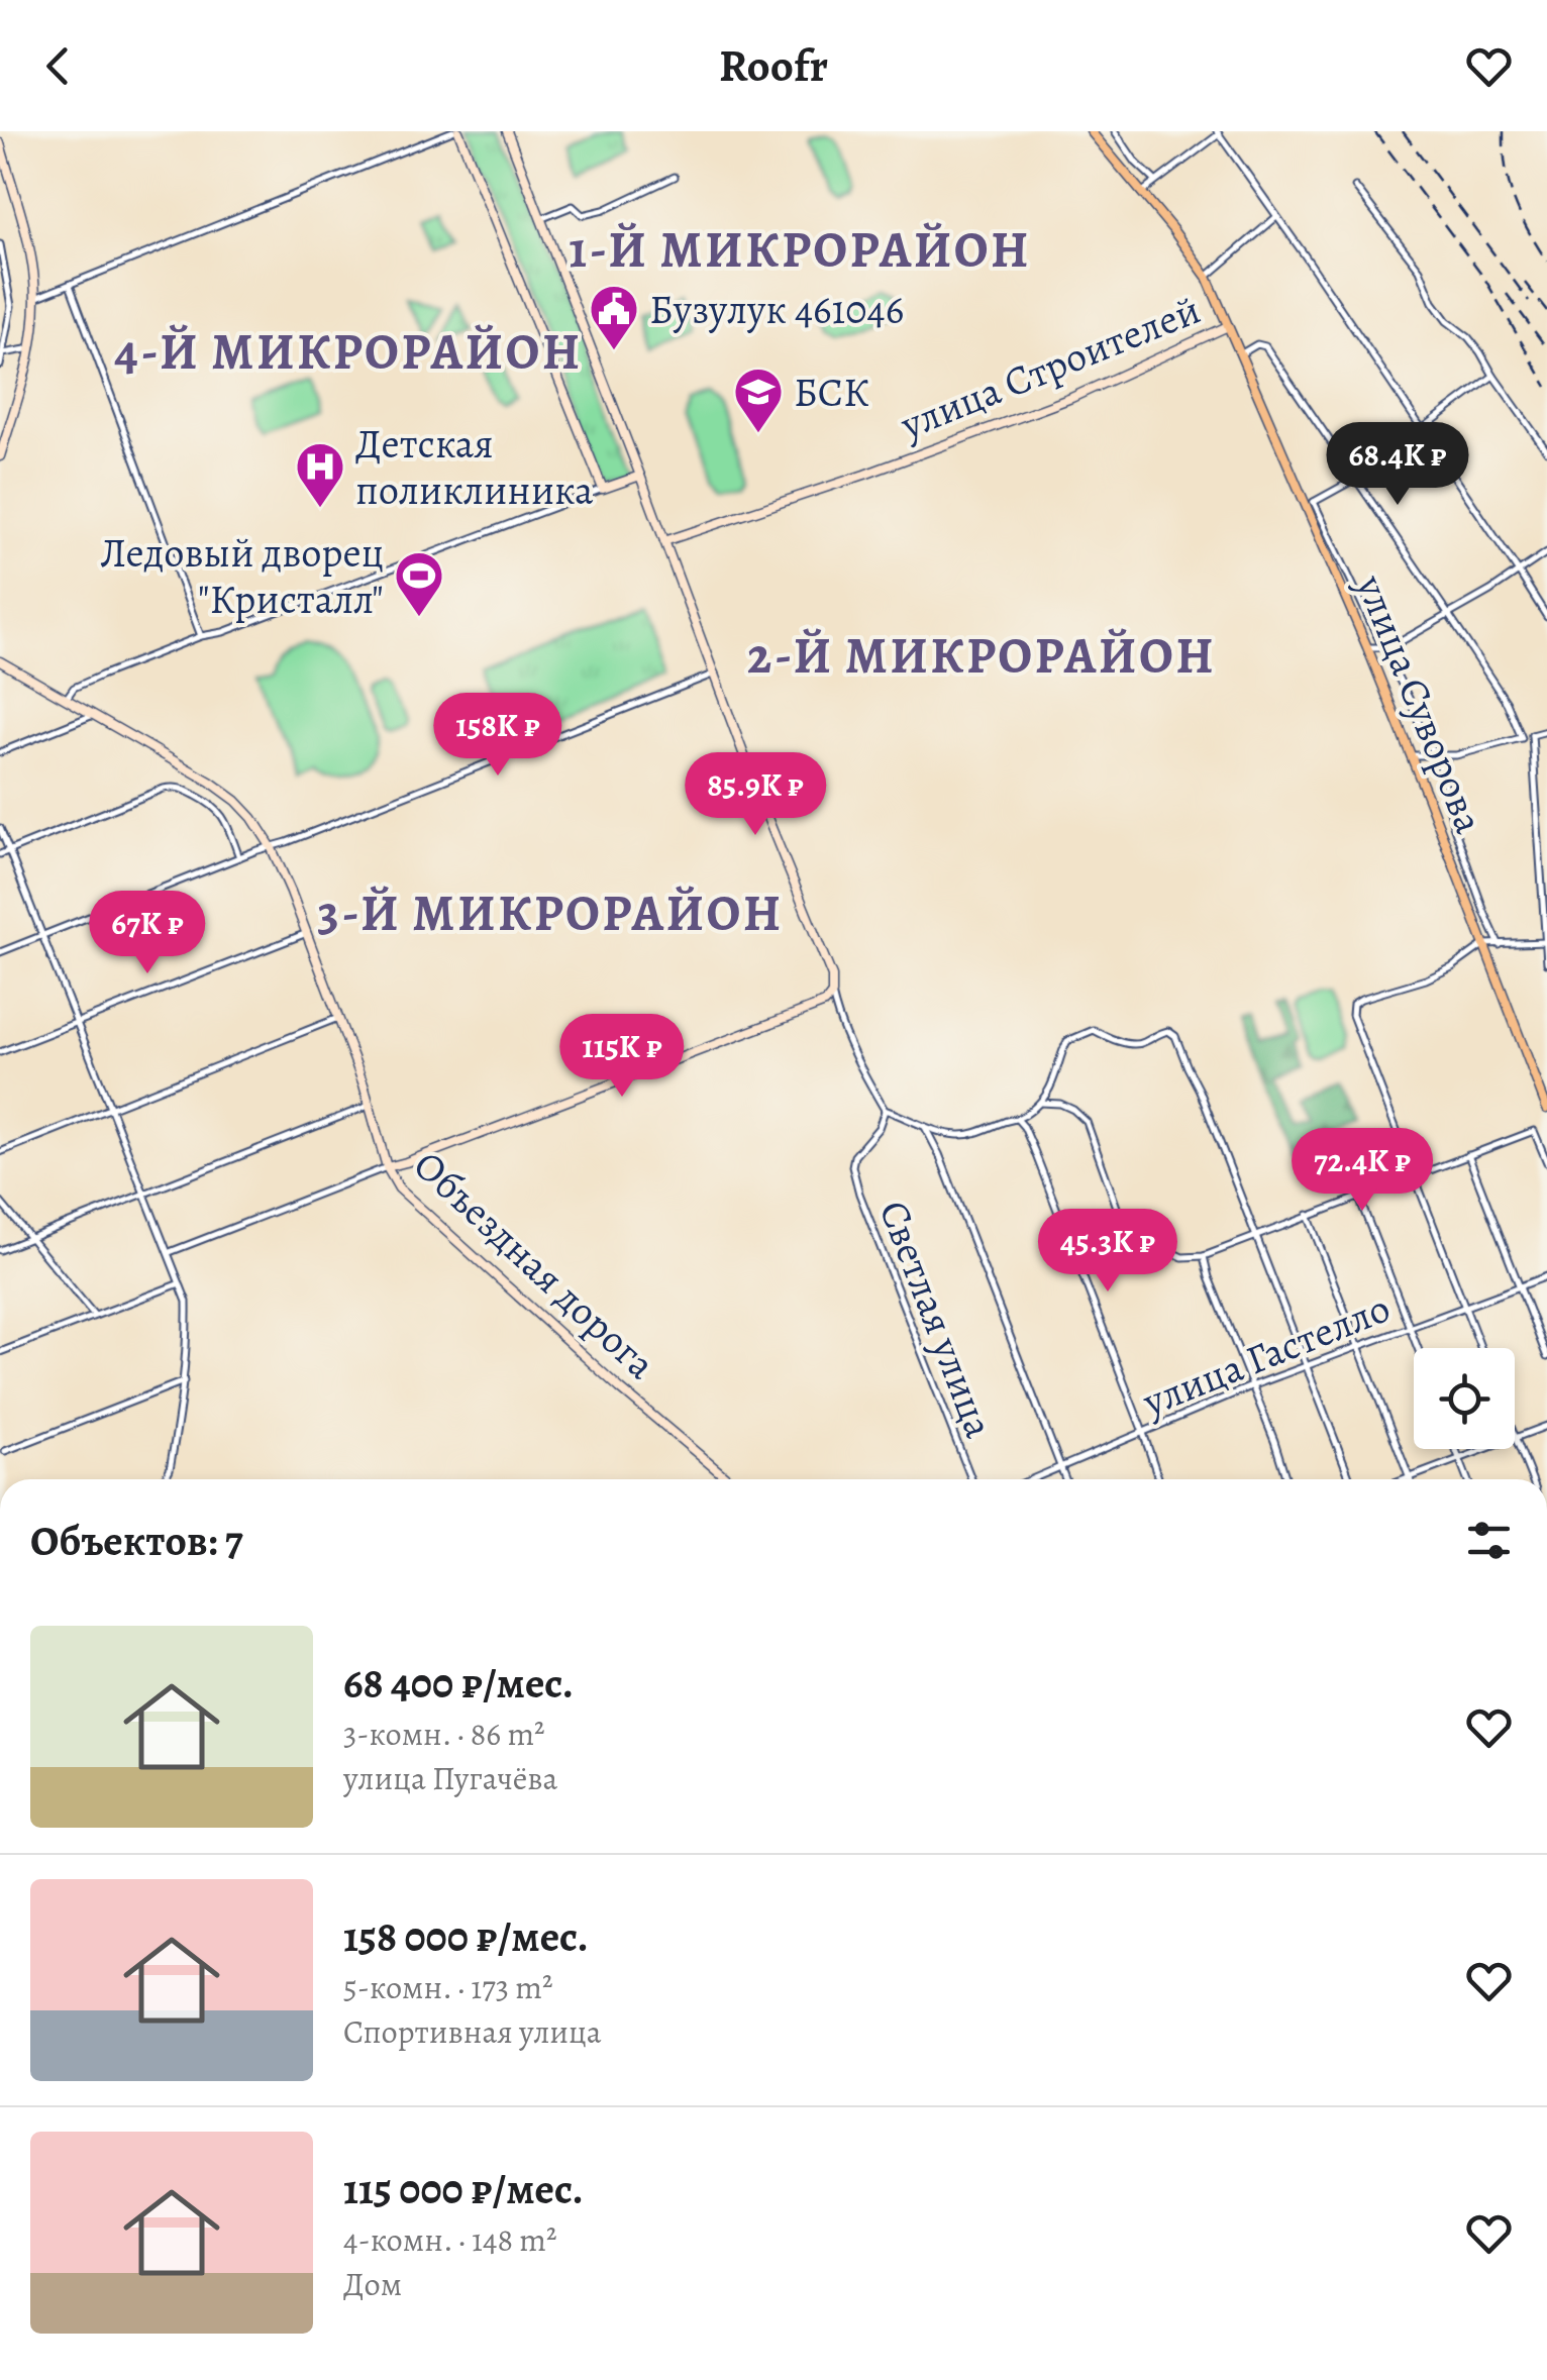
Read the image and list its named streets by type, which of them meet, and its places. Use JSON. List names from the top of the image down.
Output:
{
  "streets": {
    "main road": ["улица Суворова"],
    "street": [
      "улица Строителей",
      "Объездная дорога",
      "Светлая улица",
      "улица Гастелло"
    ]
  },
  "crossings": [
    ["улица Строителей", "улица Суворова"]
  ],
  "districts": [
    "1-Й МИКРОРАЙОН",
    "4-Й МИКРОРАЙОН",
    "2-Й МИКРОРАЙОН",
    "3-Й МИКРОРАЙОН"
  ],
  "places": {
    "public building": ["Бузулук 461046"],
    "school or university": ["БСК"],
    "hospital": ["Детская поликлиника"],
    "sports": ["Ледовый дворец \"Кристалл\""]
  },
  "page": {
    "header": "Roofr",
    "price": [
      "68.4K ₽",
      "158K ₽",
      "85.9K ₽",
      "67K ₽",
      "115K ₽",
      "72.4K ₽",
      "45.3K ₽"
    ],
    "heading": "Объектов: 7",
    "list": [
      {
        "name": "68 400 ₽/мес.",
        "note": "3-комн. · 86 m² · улица Пугачёва"
      },
      {
        "name": "158 000 ₽/мес.",
        "note": "5-комн. · 173 m² · Спортивная улица"
      },
      {
        "name": "115 000 ₽/мес.",
        "note": "4-комн. · 148 m² · Дом"
      }
    ]
  }
}
